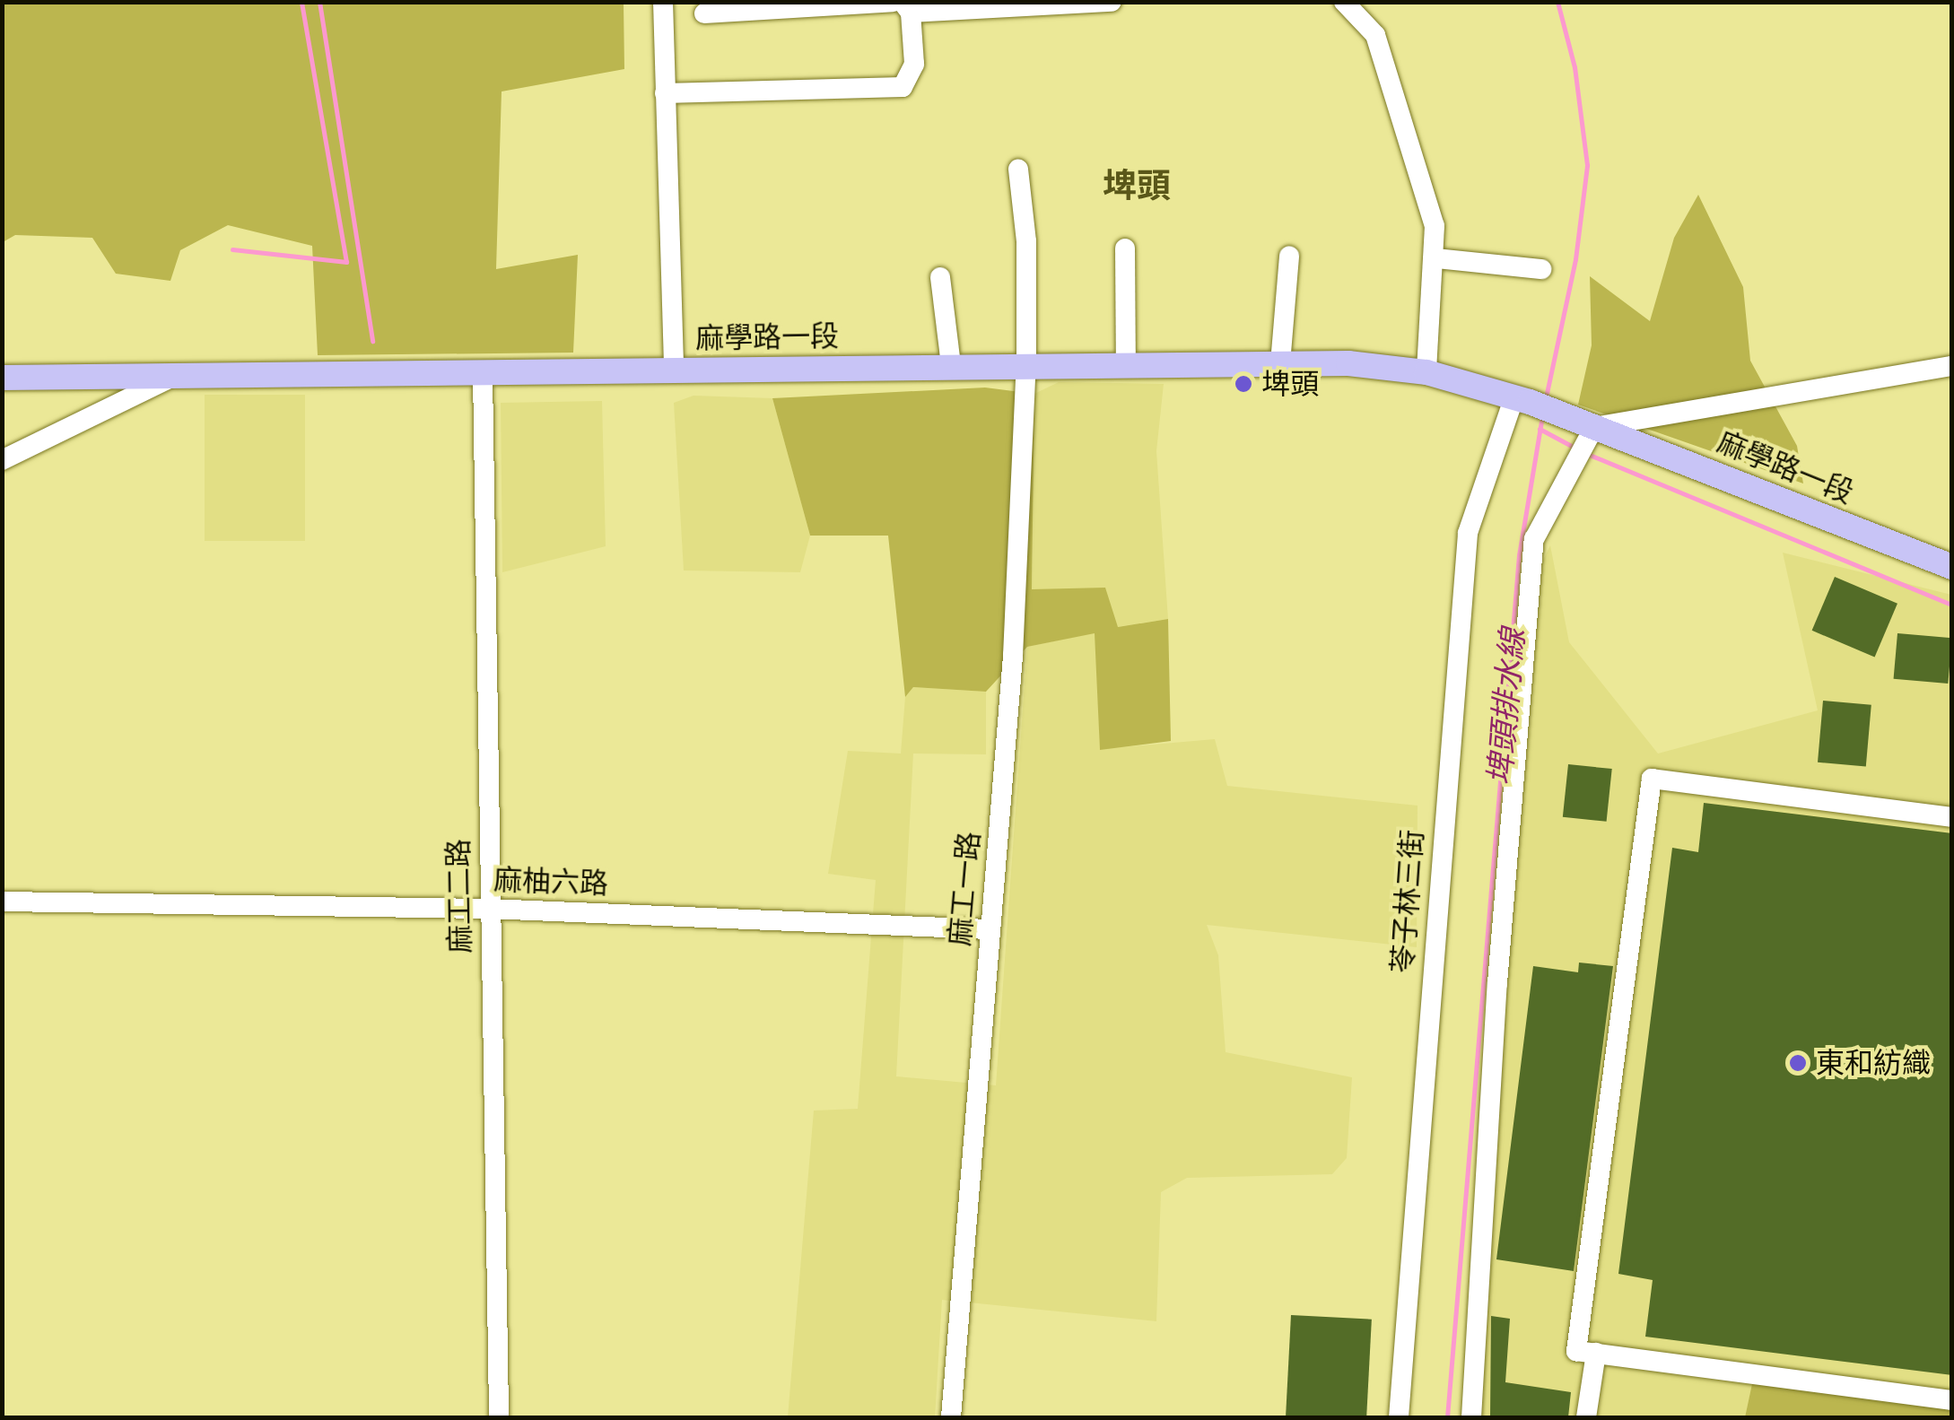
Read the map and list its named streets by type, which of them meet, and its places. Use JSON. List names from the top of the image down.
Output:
{
  "streets": {
    "main road": ["麻學路一段"],
    "street": [
      "麻柚六路",
      "麻工一路",
      "麻工二路",
      "苓子林三街"
    ]
  },
  "crossings": [
    ["麻學路一段", "麻工一路"],
    ["麻學路一段", "麻工二路"],
    ["麻學路一段", "苓子林三街"],
    ["麻柚六路", "麻工一路"],
    ["麻柚六路", "麻工二路"]
  ],
  "districts": ["埤頭"],
  "water": ["埤頭排水線"],
  "places": ["埤頭", "東和紡織"]
}
